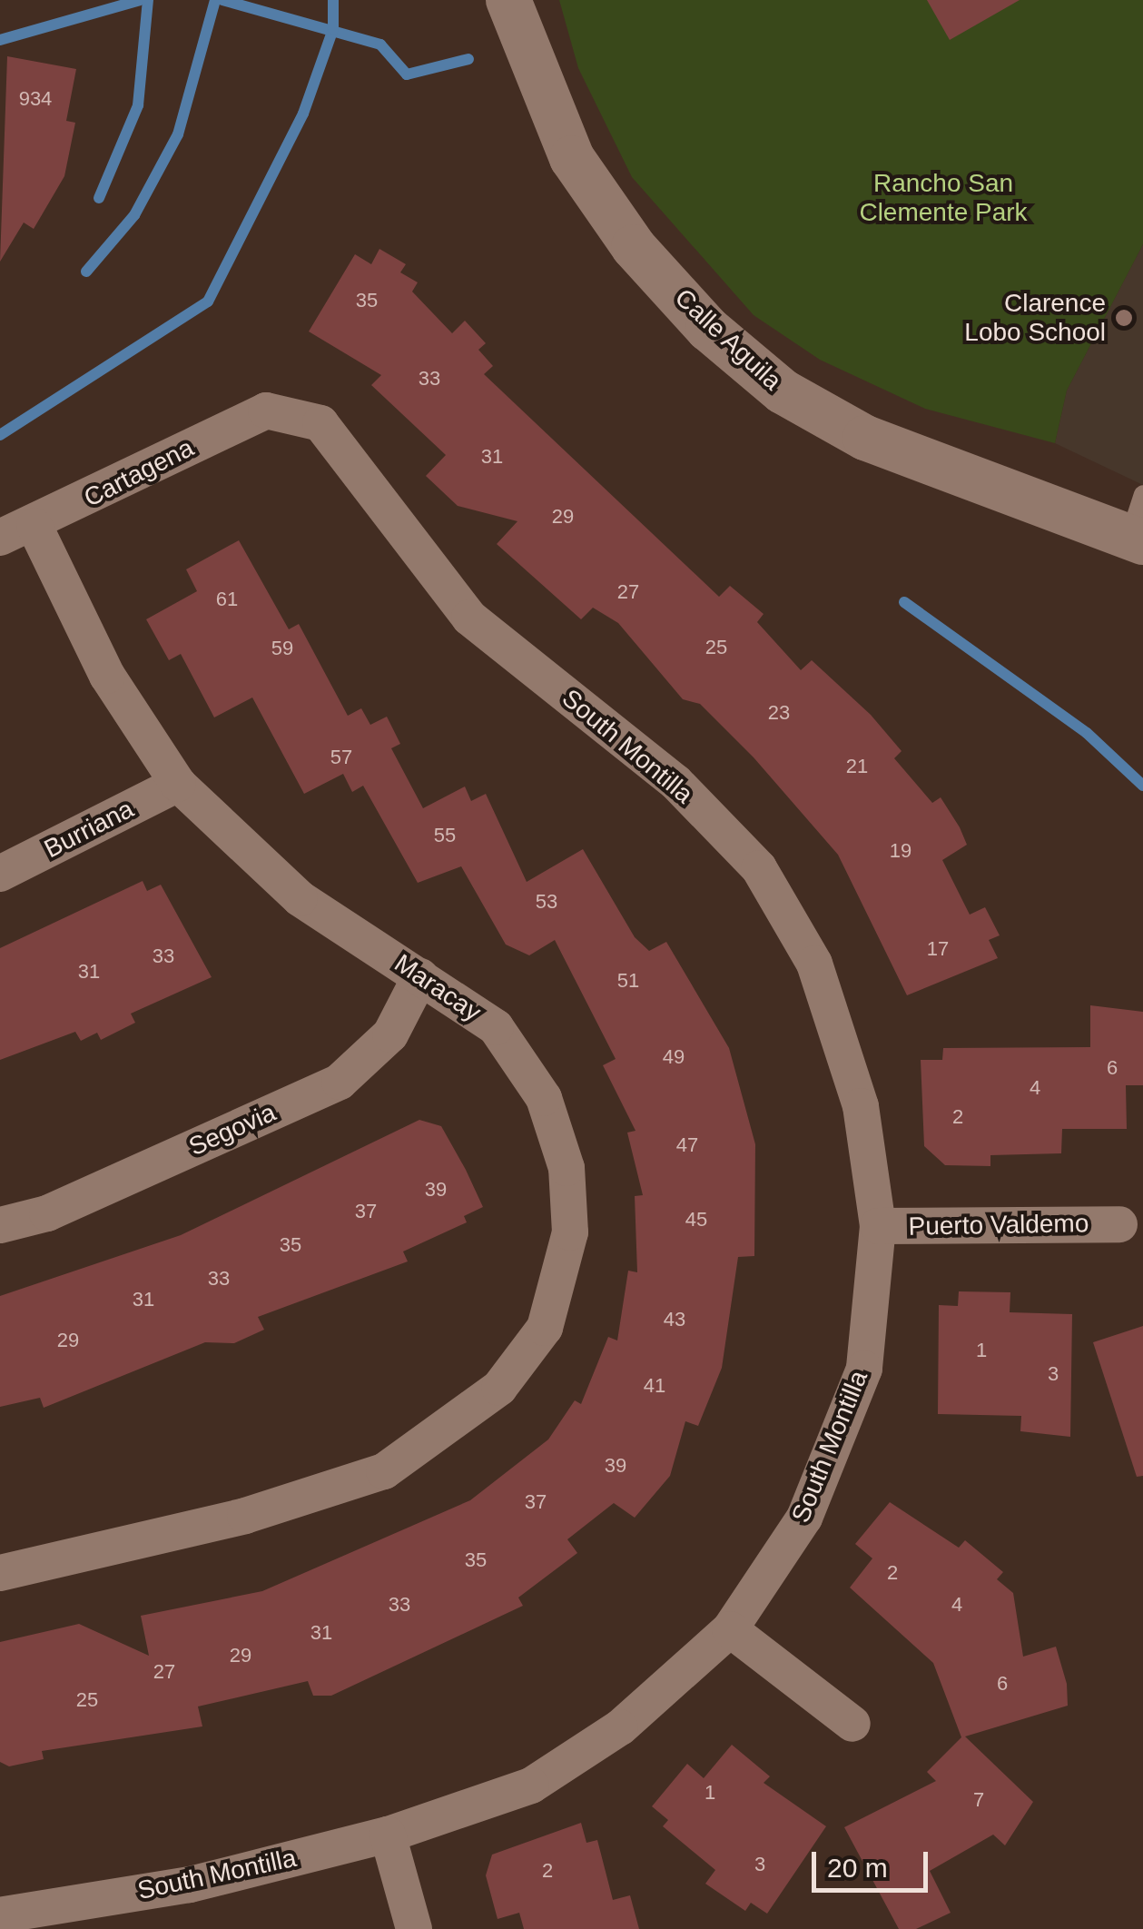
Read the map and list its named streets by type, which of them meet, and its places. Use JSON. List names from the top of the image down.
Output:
{
  "streets": {
    "street": [
      "Calle Aguila",
      "Cartagena",
      "South Montilla",
      "Burriana",
      "Maracay",
      "Segovia",
      "Puerto Valdemo"
    ]
  },
  "crossings": [
    ["Cartagena", "South Montilla"],
    ["Cartagena", "Maracay"],
    ["South Montilla", "Puerto Valdemo"],
    ["Burriana", "Maracay"],
    ["Maracay", "Segovia"]
  ],
  "parks": ["Rancho San Clemente Park"],
  "places": ["Clarence Lobo School"],
  "house_numbers": [
    "934",
    "35",
    "33",
    "31",
    "29",
    "27",
    "61",
    "25",
    "59",
    "23",
    "57",
    "21",
    "55",
    "19",
    "53",
    "17",
    "33",
    "31",
    "51",
    "49",
    "6",
    "4",
    "2",
    "47",
    "39",
    "37",
    "45",
    "35",
    "33",
    "31",
    "43",
    "29",
    "1",
    "3",
    "41",
    "39",
    "37",
    "35",
    "2",
    "33",
    "4",
    "31",
    "29",
    "27",
    "6",
    "25",
    "1",
    "7",
    "3",
    "2"
  ],
  "scale_bar": "20 m"
}
